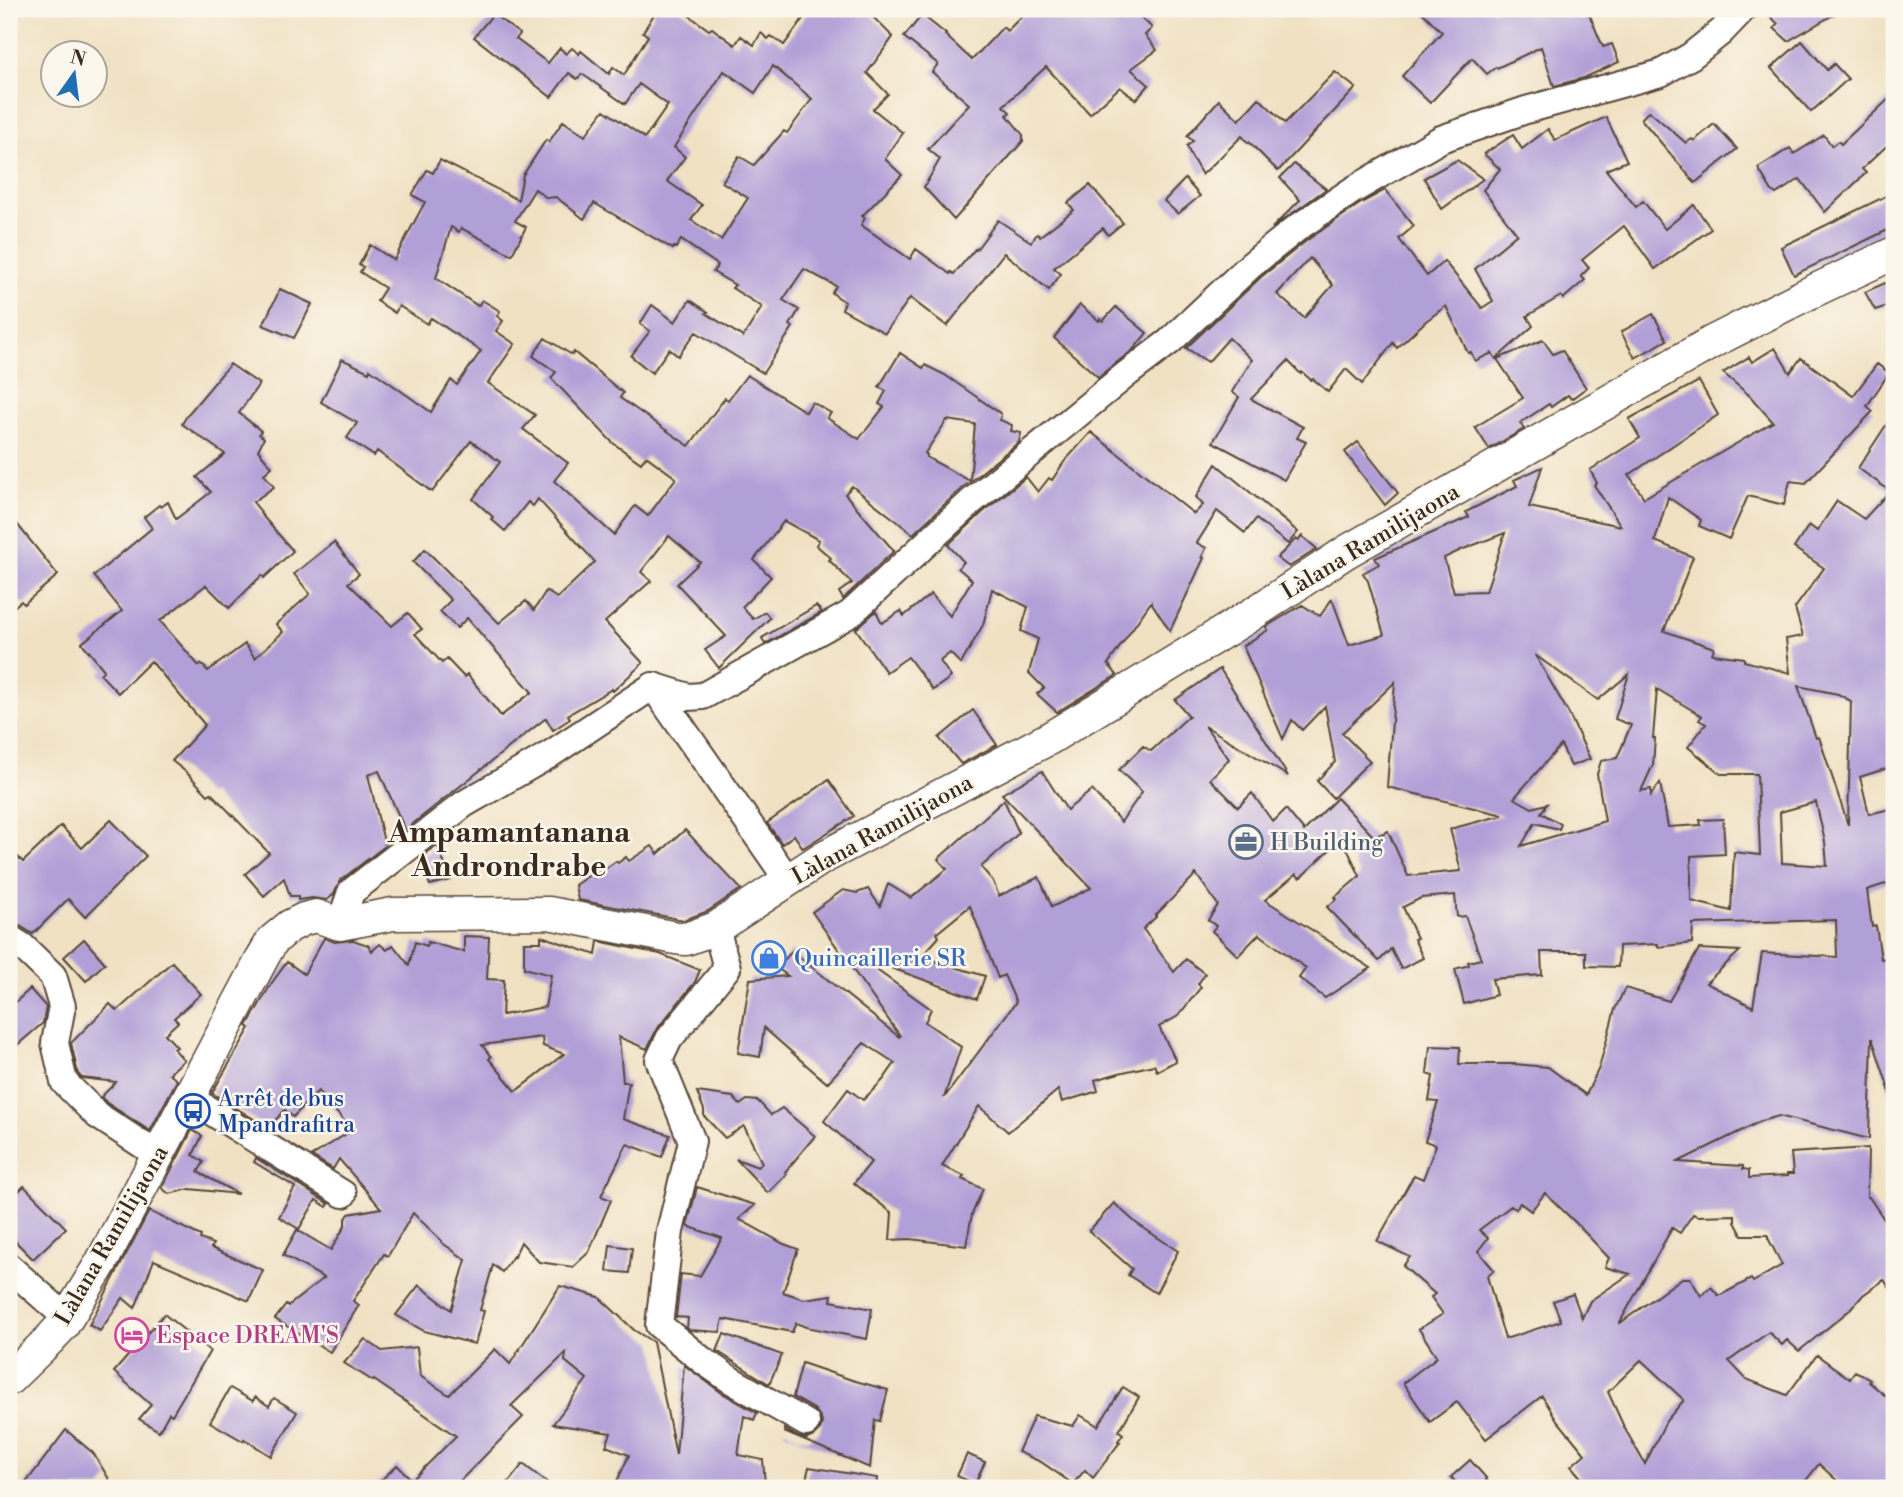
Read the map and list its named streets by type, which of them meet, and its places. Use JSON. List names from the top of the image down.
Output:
{
  "streets": {
    "street": ["Làlana Ramilijaona"]
  },
  "districts": ["Ampamantanana Androndrabe"],
  "places": {
    "office": ["H Building"],
    "shop": ["Quincaillerie SR"],
    "bus stop": ["Arrêt de bus Mpandrafitra"],
    "hotel": ["Espace DREAM'S"]
  },
  "north": "top"
}
